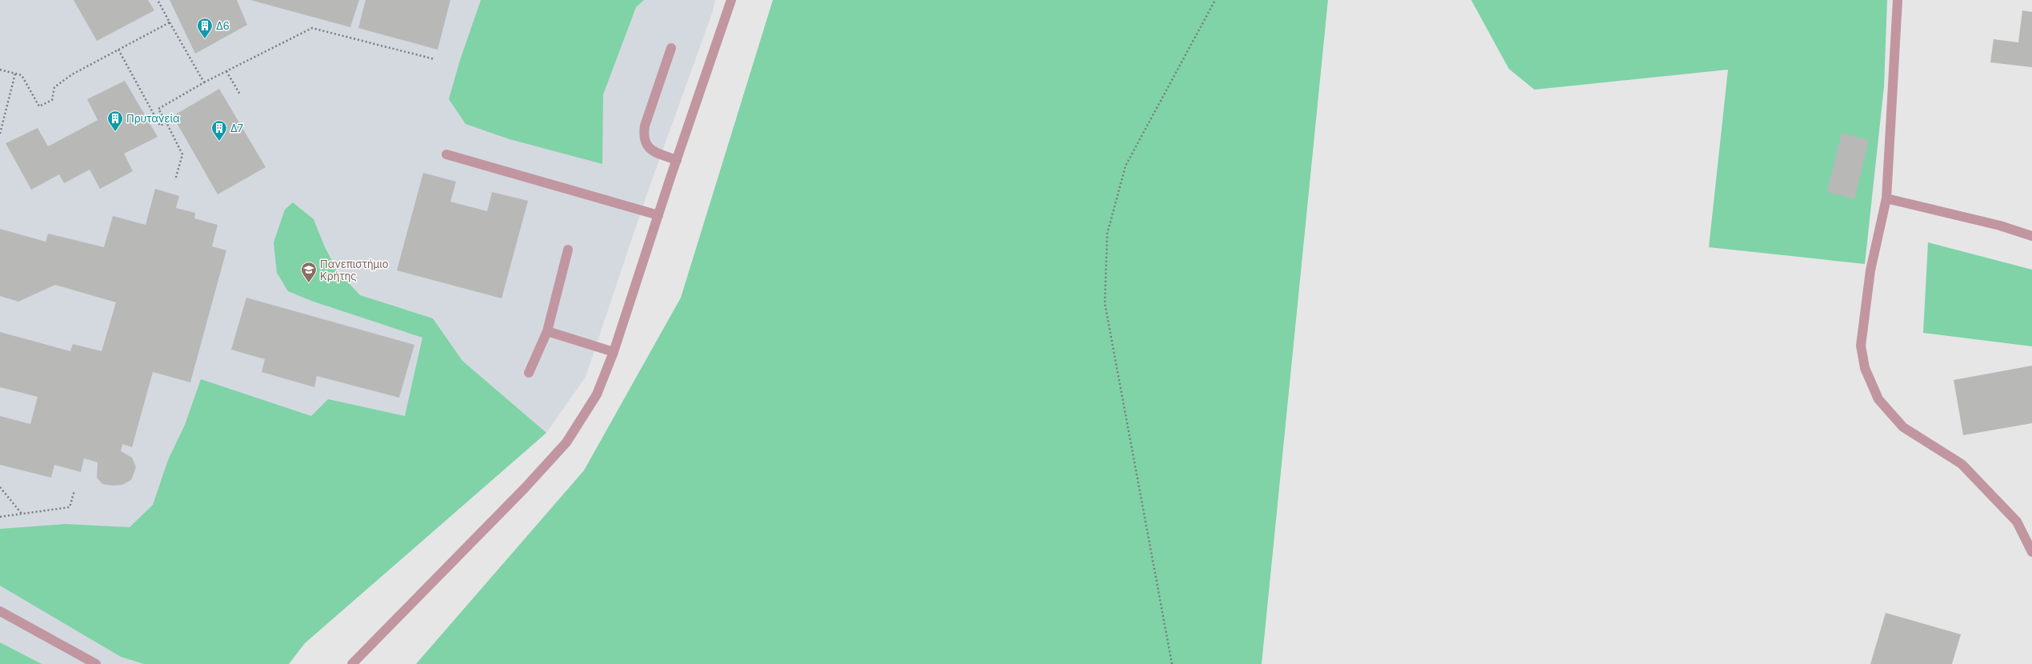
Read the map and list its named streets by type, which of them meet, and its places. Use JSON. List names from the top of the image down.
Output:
{
  "places": {
    "building": ["Δ6", "Πρυτανεία", "Δ7"],
    "school or university": ["Πανεπιστήμιο Κρήτης"]
  }
}
